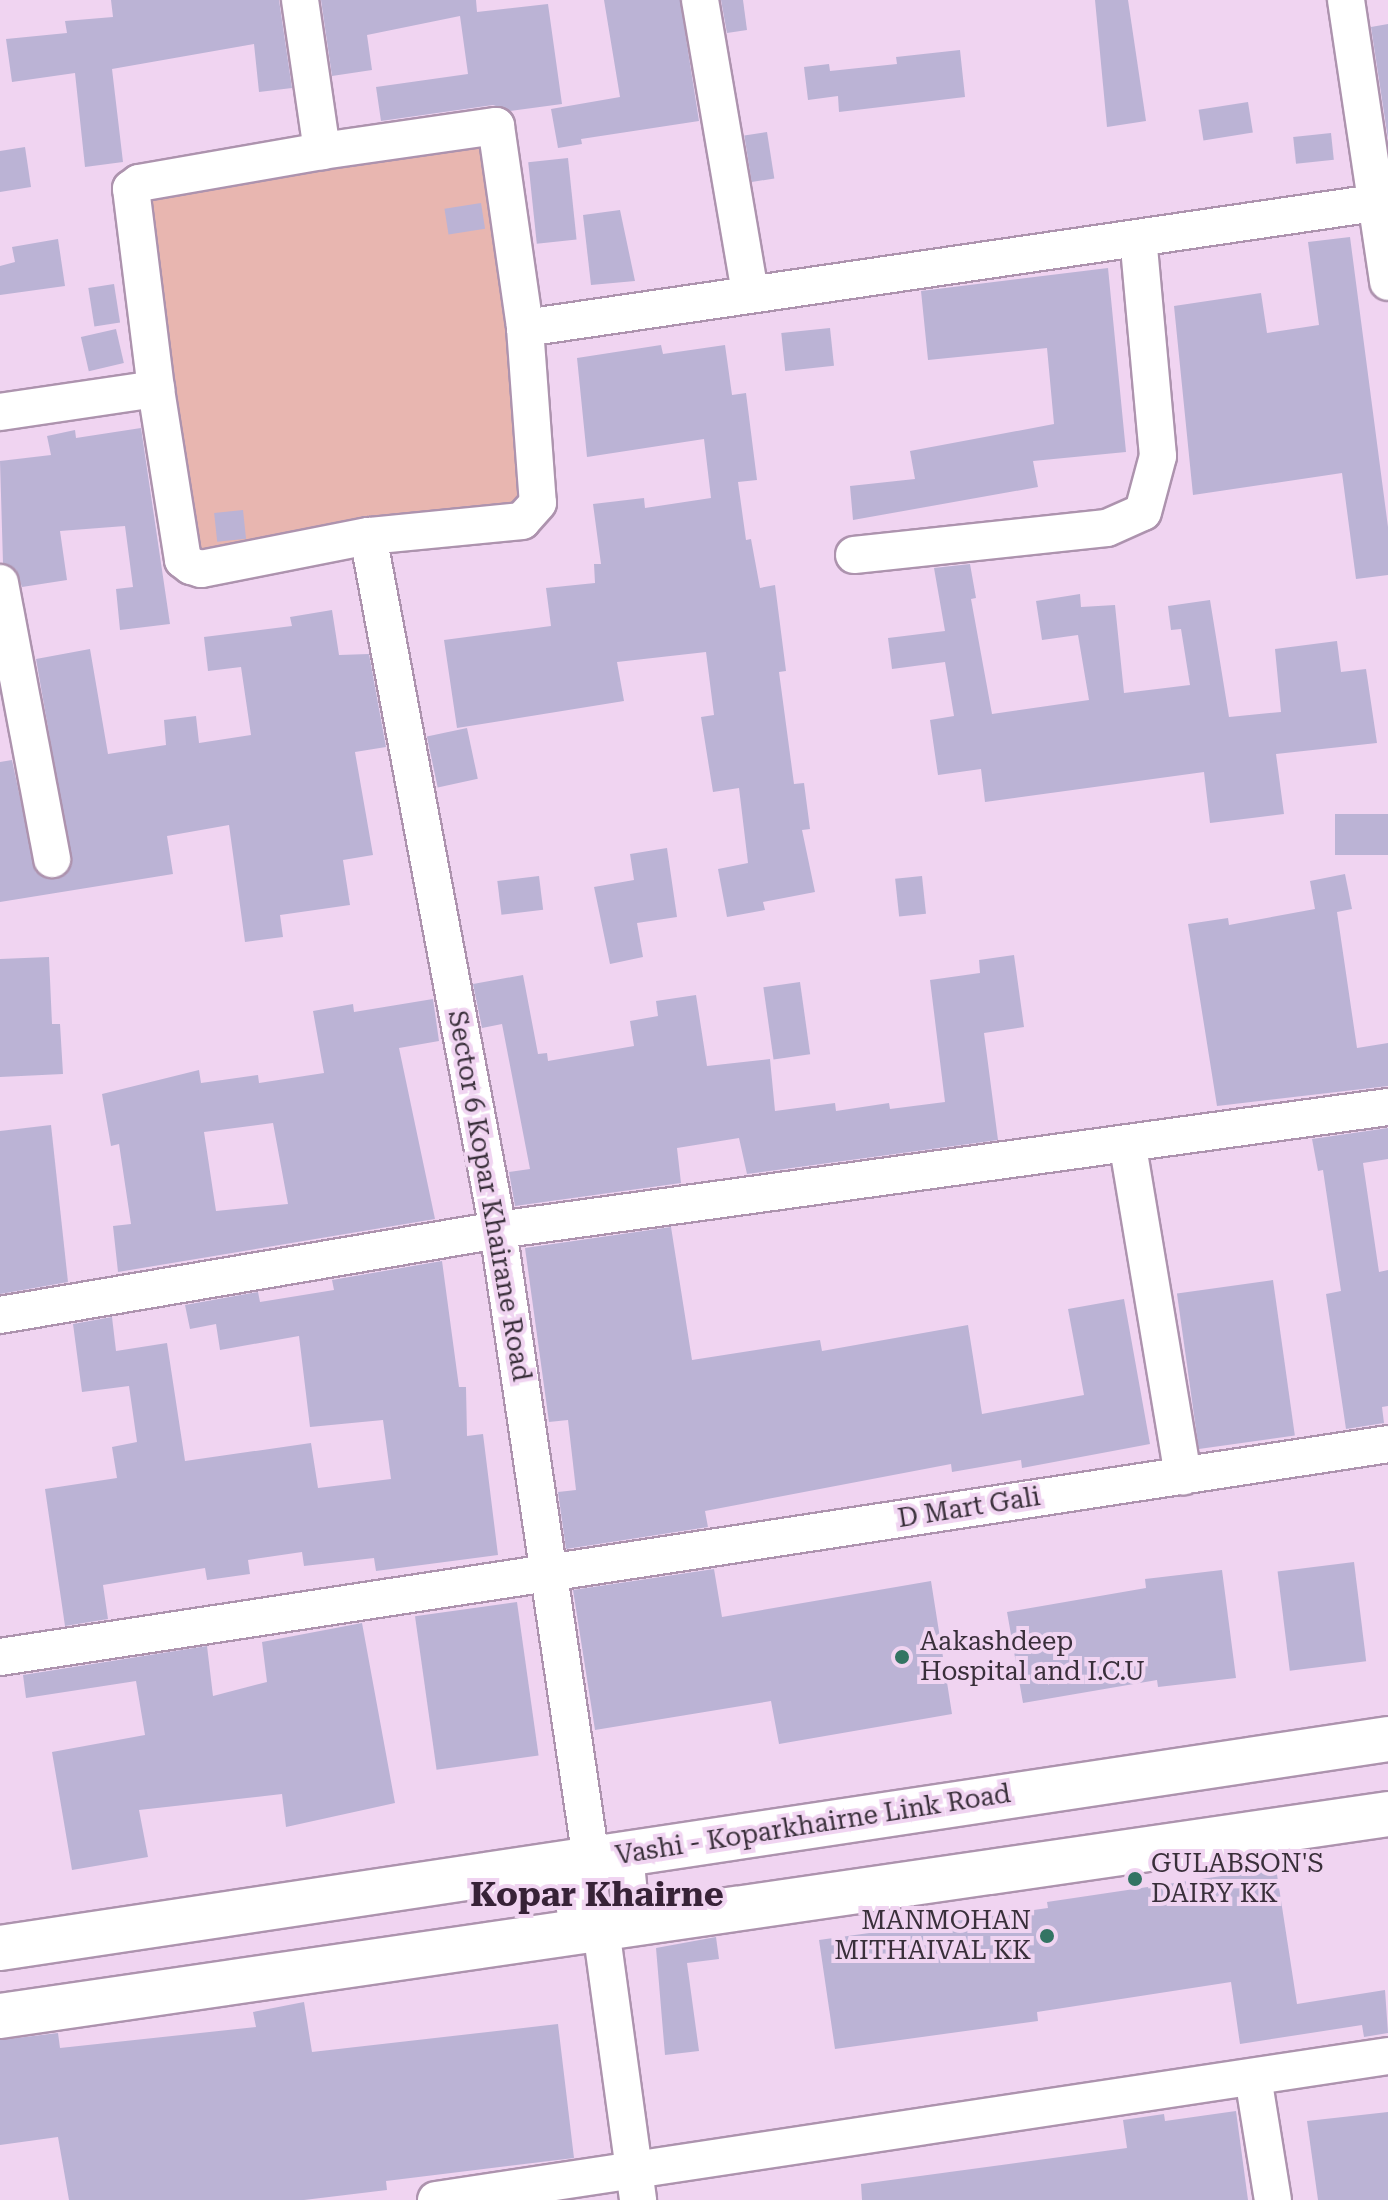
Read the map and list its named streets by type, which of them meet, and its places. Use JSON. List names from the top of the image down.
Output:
{
  "streets": {
    "main road": ["Vashi - Koparkhairne Link Road"],
    "street": ["Sector 6 Kopar Khairane Road", "D Mart Gali"]
  },
  "crossings": [
    ["Sector 6 Kopar Khairane Road", "D Mart Gali"],
    ["Sector 6 Kopar Khairane Road", "Vashi - Koparkhairne Link Road"]
  ],
  "districts": ["Kopar Khairne"],
  "places": ["Aakashdeep Hospital and I.C.U", "GULABSON'S DAIRY KK", "MANMOHAN MITHAIVAL KK"]
}
